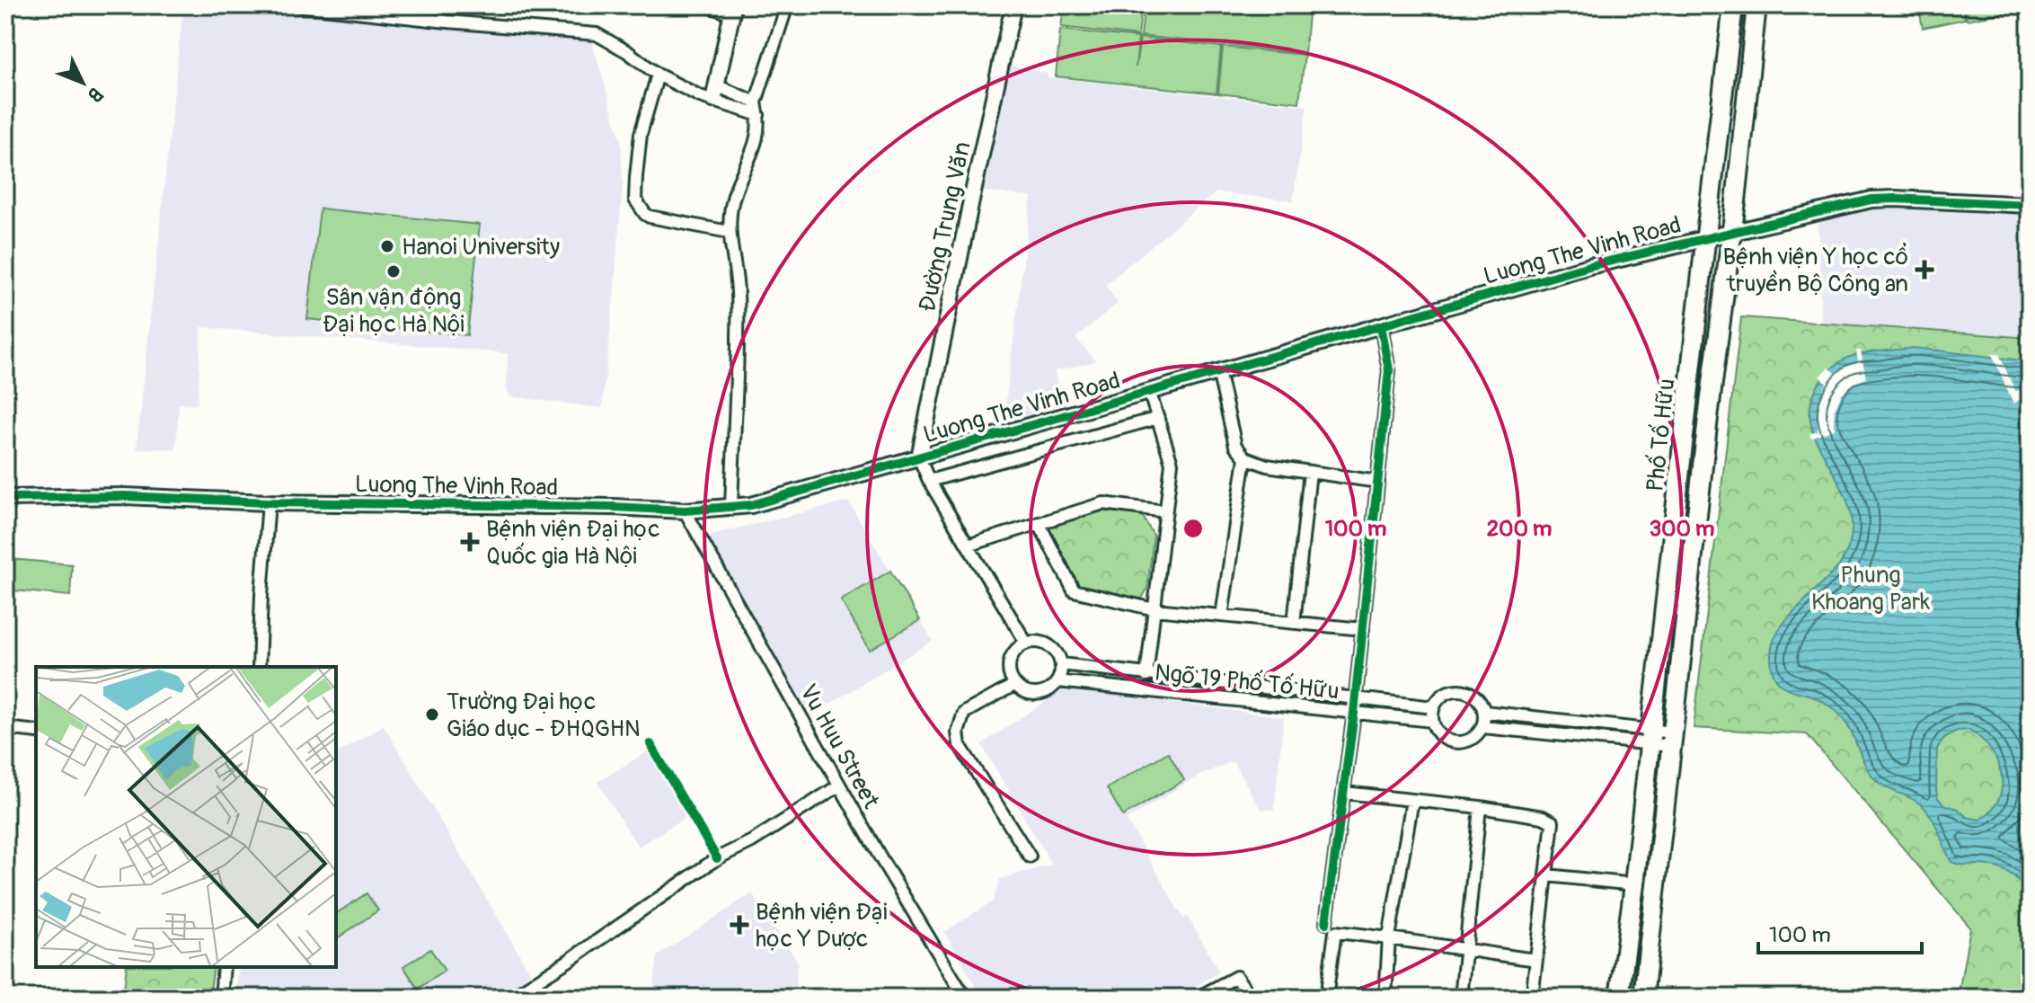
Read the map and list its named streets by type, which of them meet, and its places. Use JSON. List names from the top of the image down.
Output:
{
  "streets": {
    "main road": ["Phố Tố Hữu"],
    "street": [
      "Đường Trung Văn",
      "Luong The Vinh Road",
      "Ngõ 19 Phố Tố Hữu",
      "Vu Huu Street"
    ]
  },
  "crossings": [
    ["Đường Trung Văn", "Luong The Vinh Road"],
    ["Luong The Vinh Road", "Phố Tố Hữu"],
    ["Luong The Vinh Road", "Vu Huu Street"]
  ],
  "parks": ["Phung Khoang Park"],
  "places": {
    "other": ["Hanoi University", "Sân vận động Đại học Hà Nội", "Trường Đại học Giáo dục - ĐHQGHN"],
    "health": ["Bệnh viện Y học cổ truyền Bộ Công an", "Bệnh viện Đại học Quốc gia Hà Nội", "Bệnh viện Đại học Y Dược"]
  },
  "scale_bar": "100 m",
  "north": "bottom right",
  "rings": ["100 m", "200 m", "300 m"]
}
